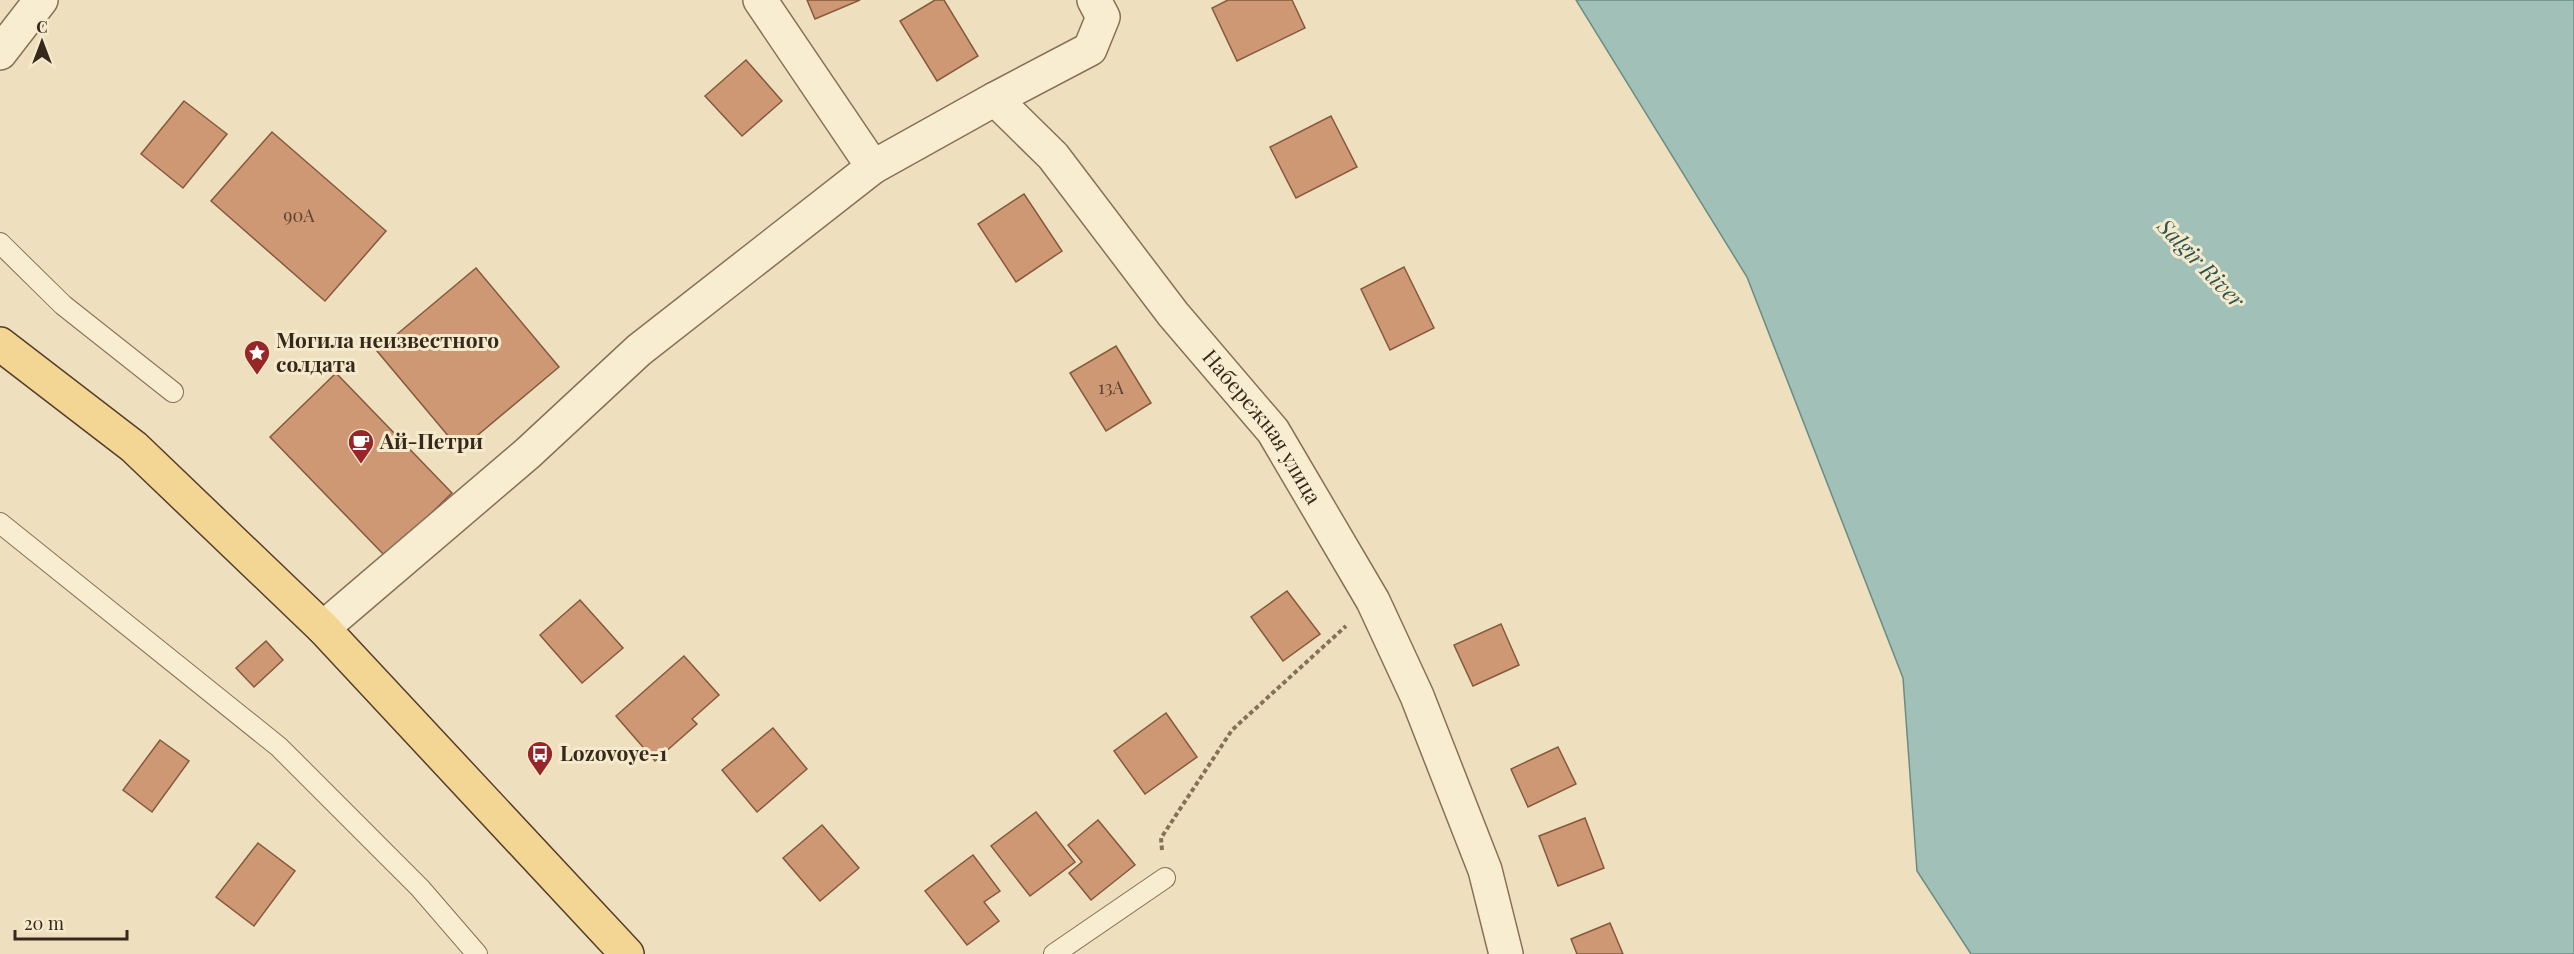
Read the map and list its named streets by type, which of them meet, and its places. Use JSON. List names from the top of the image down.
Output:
{
  "streets": {
    "street": ["Набережная улица"]
  },
  "water": ["Salgir River"],
  "places": {
    "place": ["Могила неизвестного солдата"],
    "cafe": ["Ай-Петри"],
    "bus stop": ["Lozovoye-1"]
  },
  "house_numbers": ["90А", "13А"],
  "scale_bar": "20 m",
  "north": "top"
}
